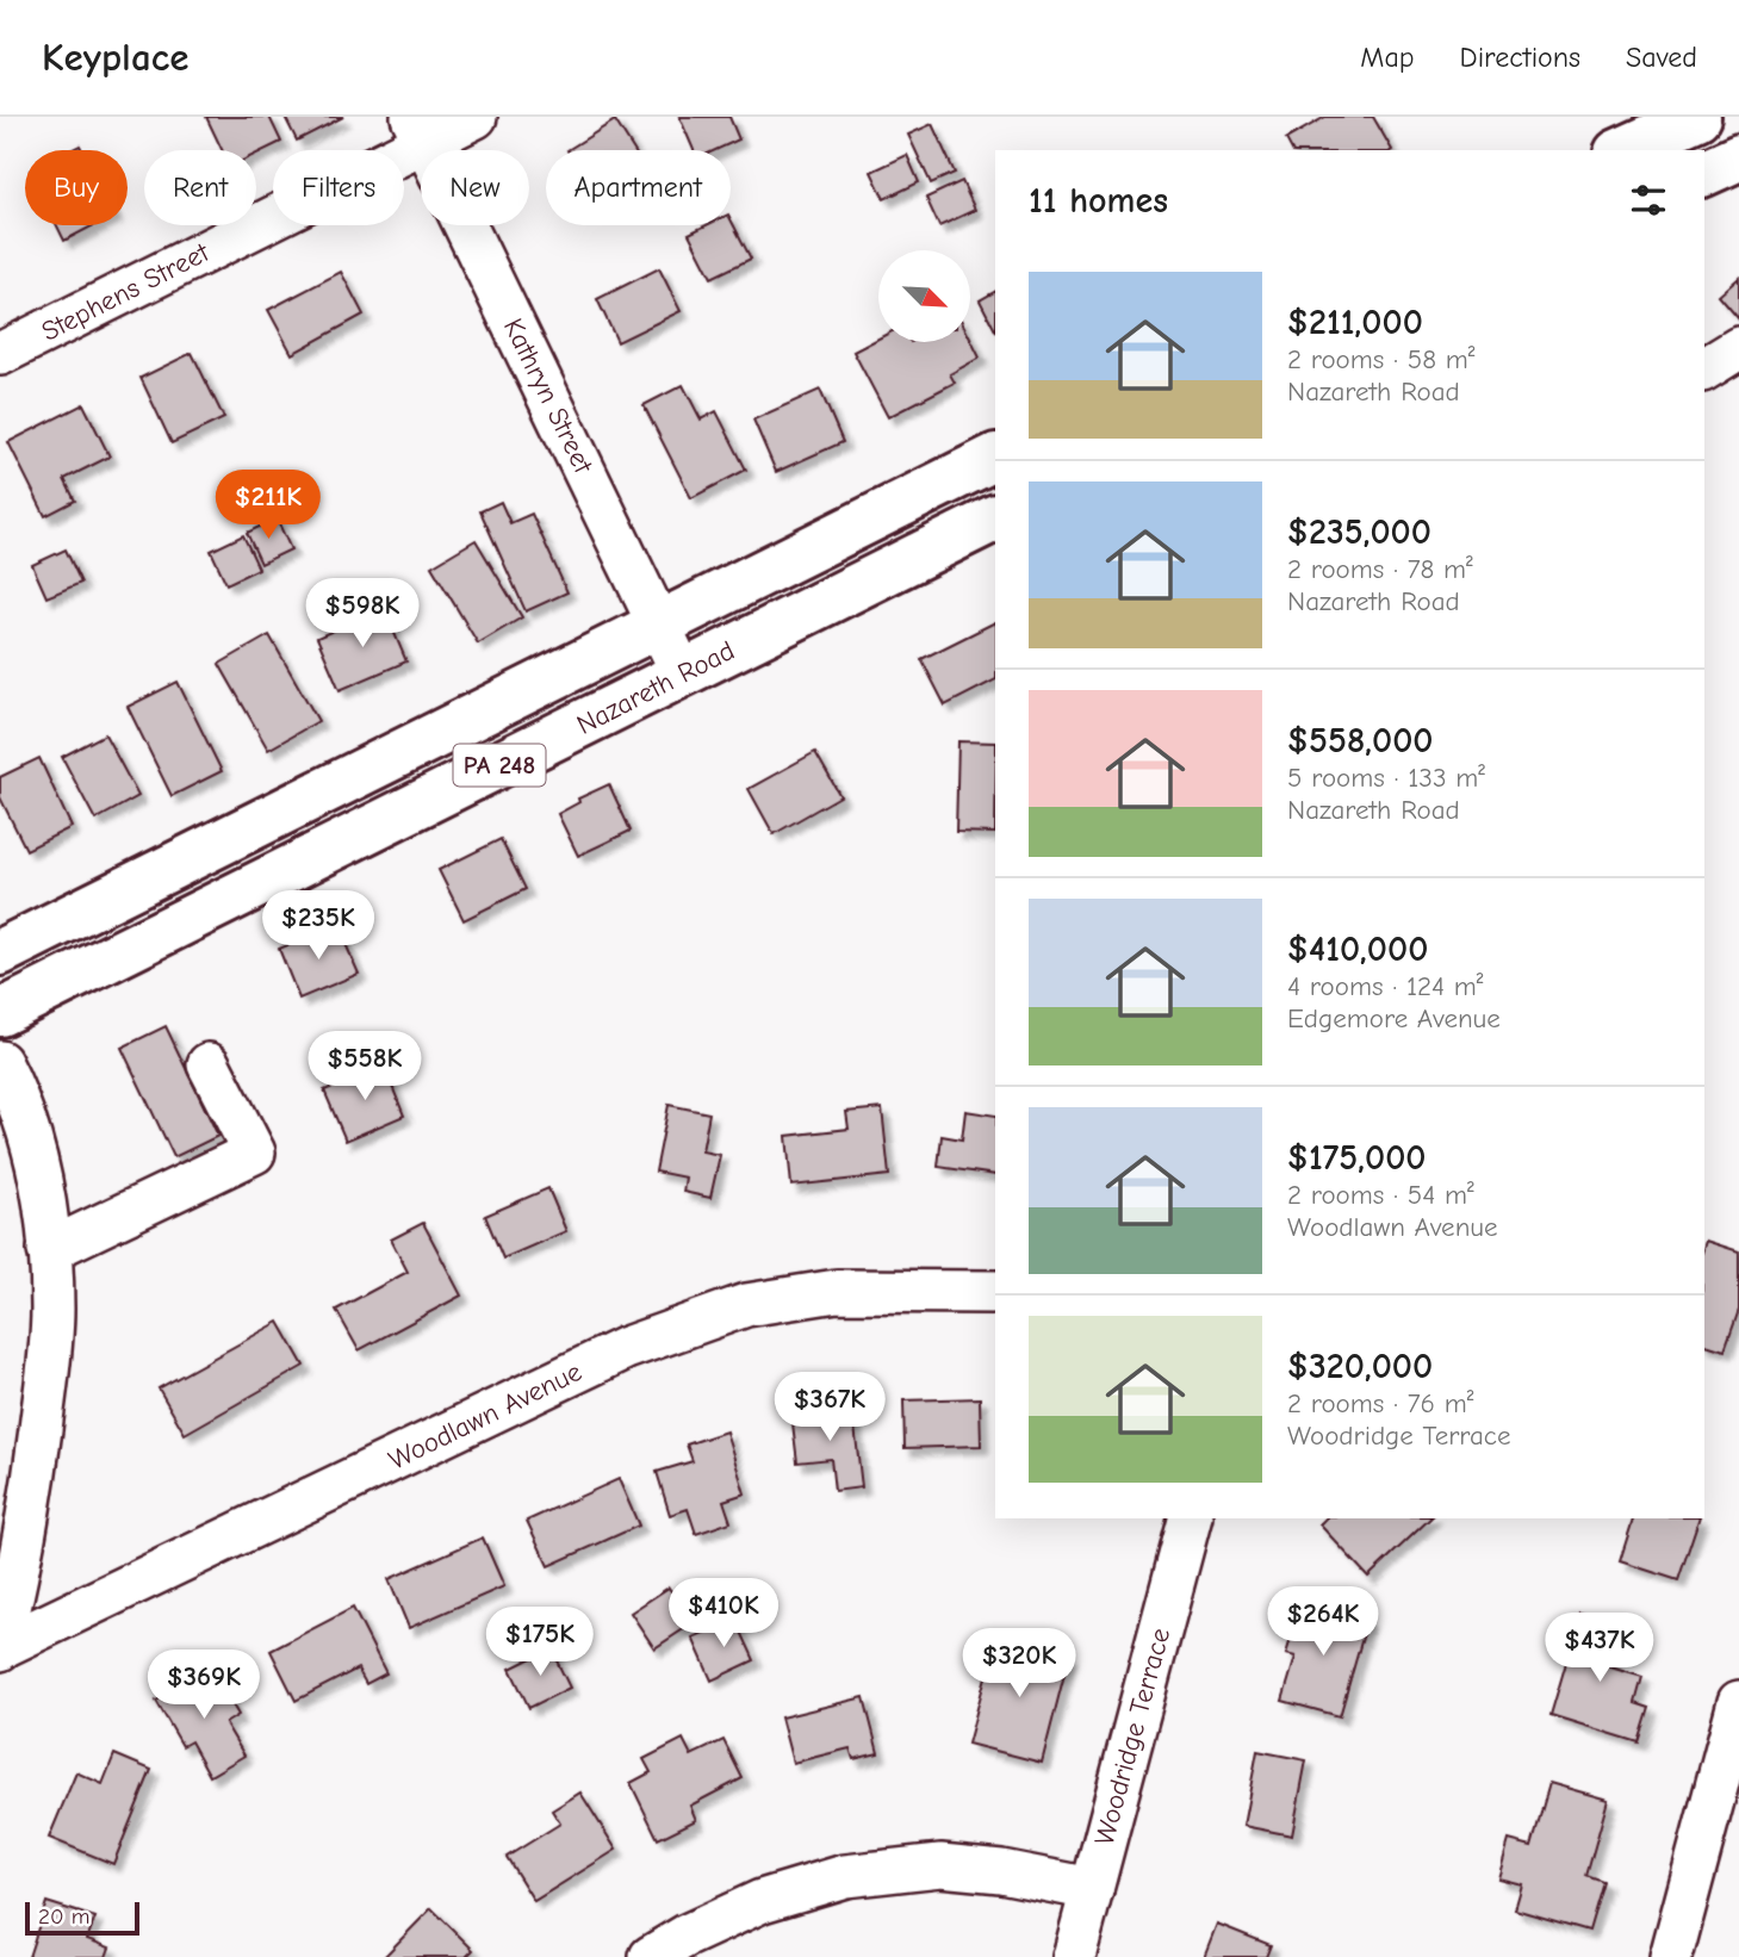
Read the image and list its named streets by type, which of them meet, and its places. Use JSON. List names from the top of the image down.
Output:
{
  "streets": {
    "highway": ["Nazareth Road", "PA 248"],
    "street": [
      "Stephens Street",
      "Kathryn Street",
      "Woodlawn Avenue",
      "Woodridge Terrace"
    ]
  },
  "crossings": [
    ["Stephens Street", "Kathryn Street"],
    ["Kathryn Street", "Nazareth Road"]
  ],
  "scale_bar": "20 m",
  "north": "bottom right",
  "page": {
    "header": "Keyplace",
    "nav": ["Map", "Directions", "Saved"],
    "chip": [
      "Buy",
      "Rent",
      "Filters",
      "New",
      "Apartment"
    ],
    "heading": "11 homes",
    "list": [
      {
        "name": "$211,000",
        "note": "2 rooms · 58 m² · Nazareth Road"
      },
      {
        "name": "$235,000",
        "note": "2 rooms · 78 m² · Nazareth Road"
      },
      {
        "name": "$558,000",
        "note": "5 rooms · 133 m² · Nazareth Road"
      },
      {
        "name": "$410,000",
        "note": "4 rooms · 124 m² · Edgemore Avenue"
      },
      {
        "name": "$175,000",
        "note": "2 rooms · 54 m² · Woodlawn Avenue"
      },
      {
        "name": "$320,000",
        "note": "2 rooms · 76 m² · Woodridge Terrace"
      }
    ],
    "price": [
      "$211K",
      "$598K",
      "$235K",
      "$558K",
      "$367K",
      "$410K",
      "$264K",
      "$175K",
      "$437K",
      "$320K",
      "$369K"
    ],
    "scale": "20 m"
  }
}
